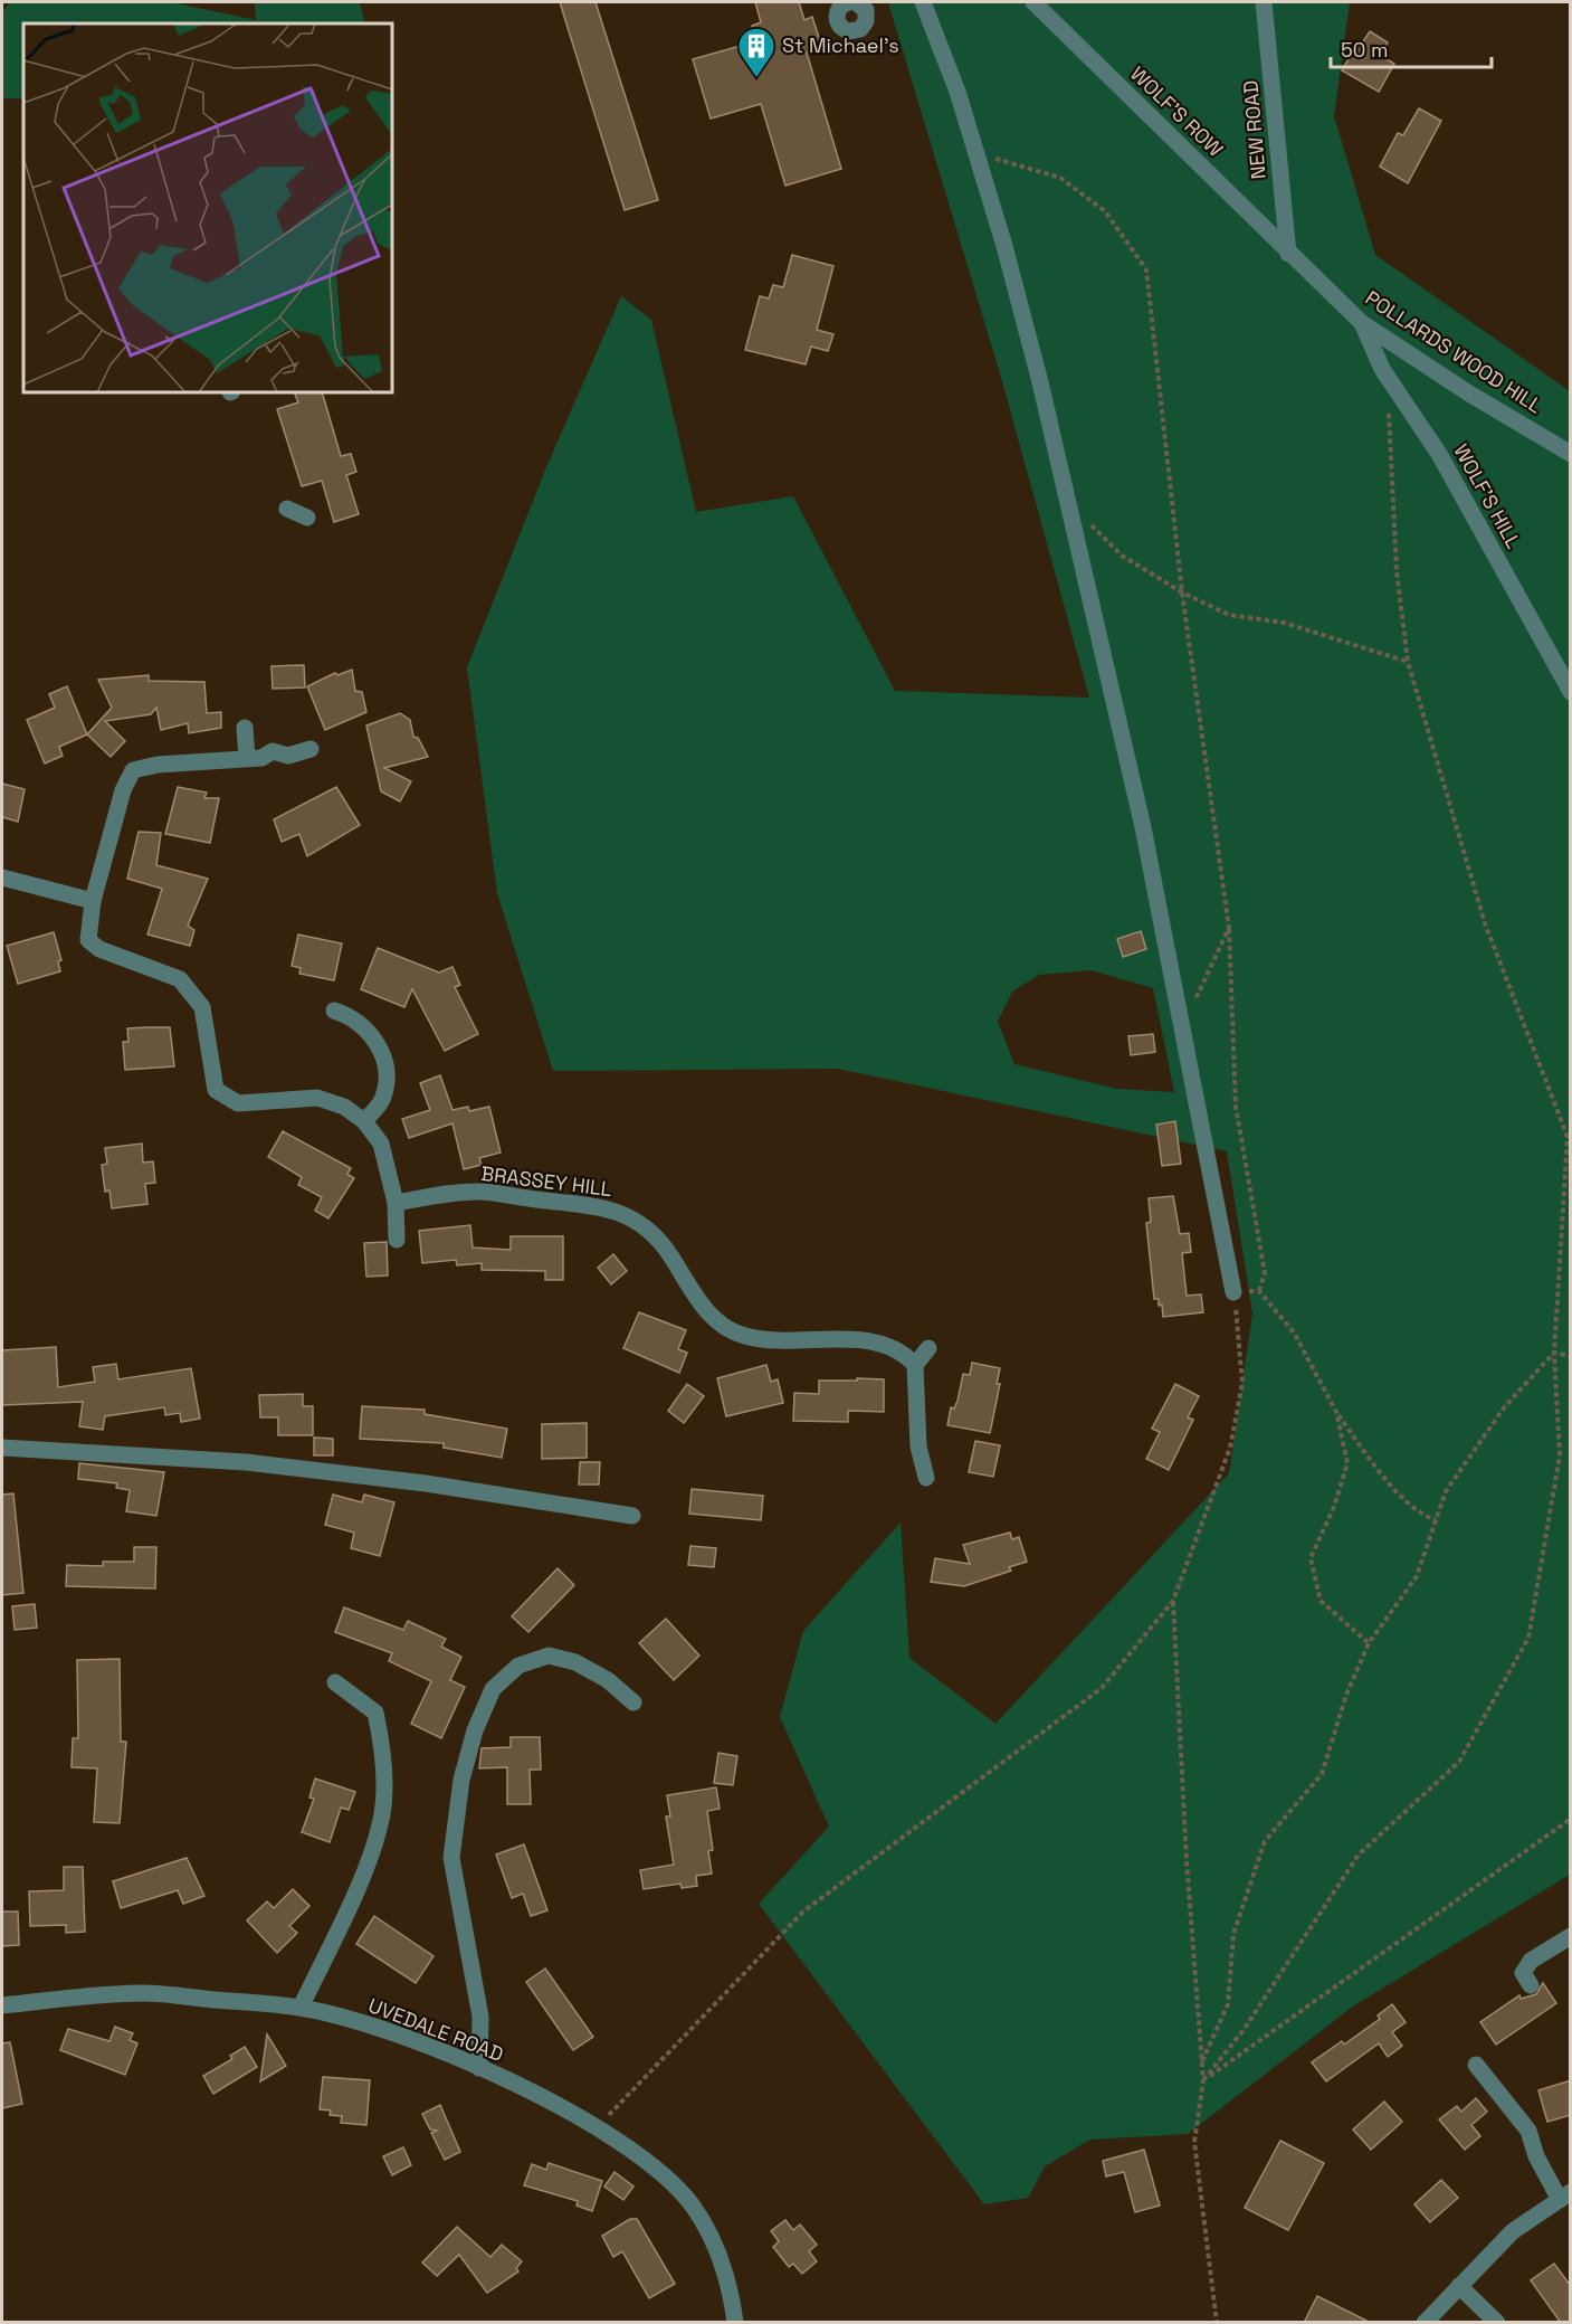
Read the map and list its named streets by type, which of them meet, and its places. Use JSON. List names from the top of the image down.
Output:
{
  "streets": {
    "street": [
      "WOLF'S ROW",
      "NEW ROAD",
      "POLLARDS WOOD HILL",
      "WOLF'S HILL",
      "BRASSEY HILL",
      "UVEDALE ROAD"
    ]
  },
  "crossings": [
    ["WOLF'S ROW", "NEW ROAD"],
    ["WOLF'S ROW", "POLLARDS WOOD HILL"],
    ["NEW ROAD", "POLLARDS WOOD HILL"],
    ["POLLARDS WOOD HILL", "WOLF'S HILL"]
  ],
  "places": {
    "building": ["St Michael's"]
  },
  "scale_bar": "50 m"
}
